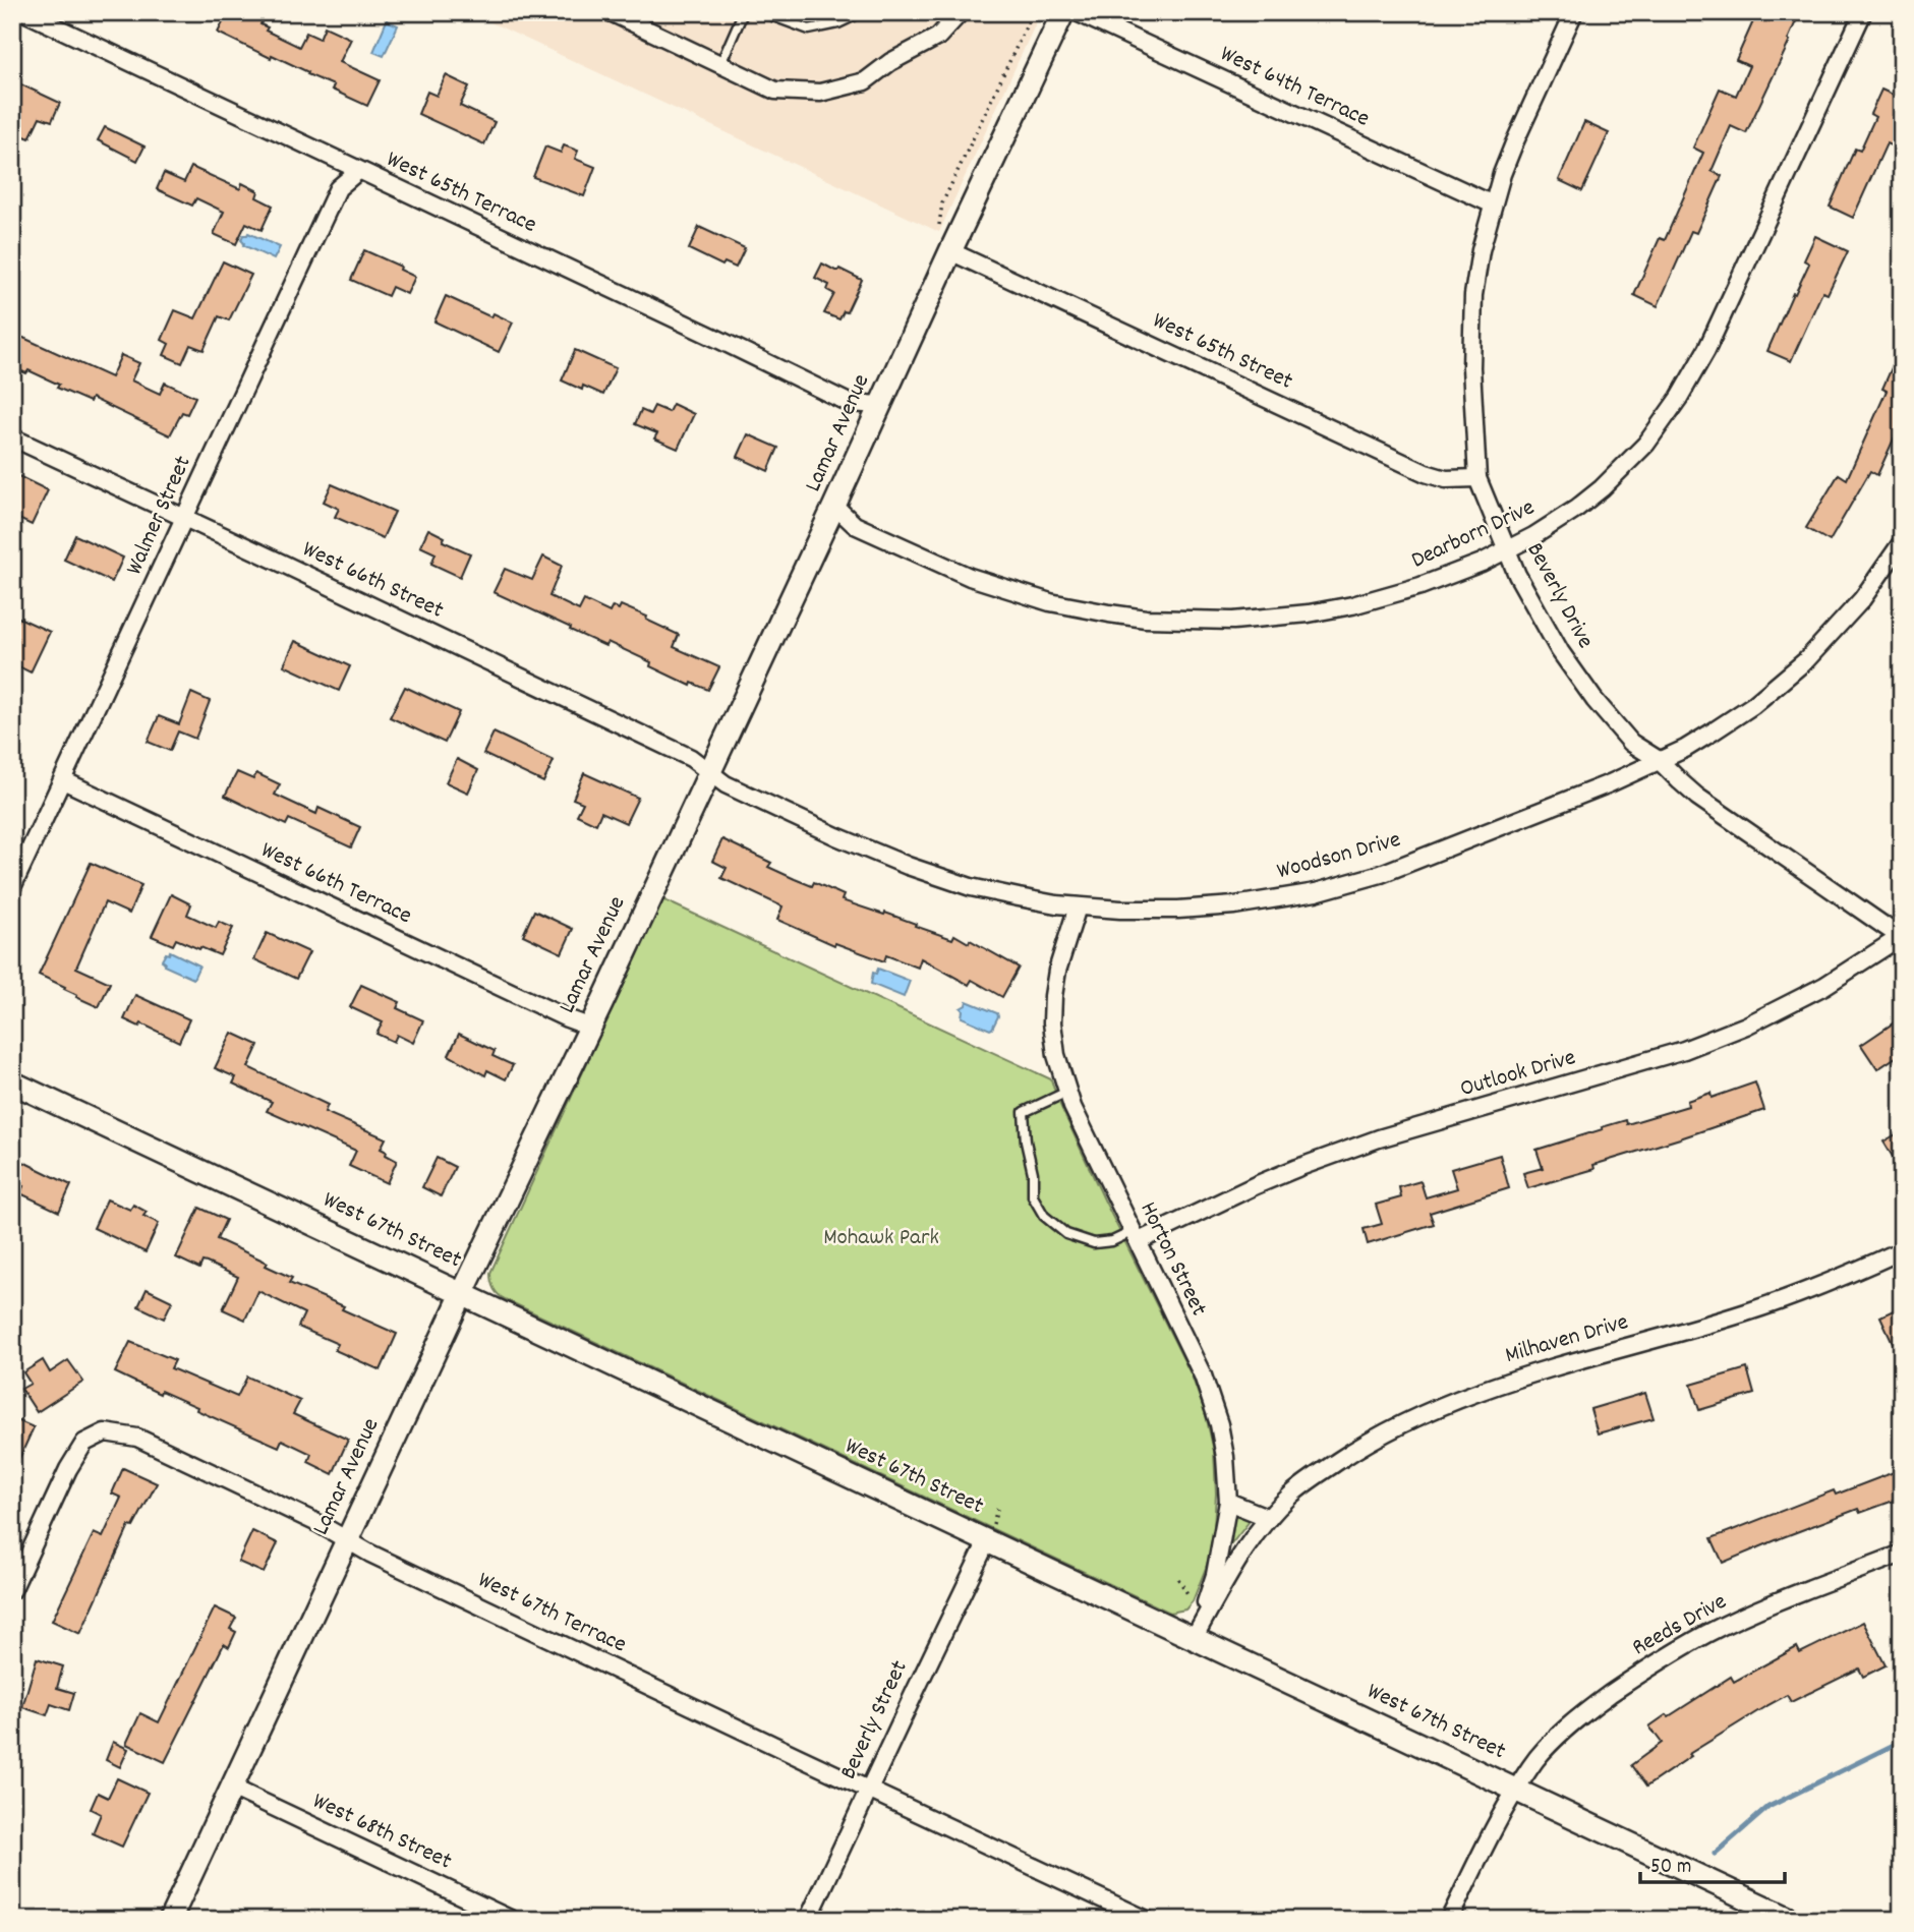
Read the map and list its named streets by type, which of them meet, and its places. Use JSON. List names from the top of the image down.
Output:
{
  "streets": {
    "street": [
      "West 64th Terrace",
      "West 65th Terrace",
      "West 65th Street",
      "Lamar Avenue",
      "Walmer Street",
      "Dearborn Drive",
      "West 66th Street",
      "Beverly Drive",
      "Woodson Drive",
      "West 66th Terrace",
      "Outlook Drive",
      "West 67th Street",
      "Horton Street",
      "Milhaven Drive",
      "West 67th Terrace",
      "Reeds Drive",
      "Beverly Street",
      "West 68th Street"
    ]
  },
  "crossings": [
    ["West 64th Terrace", "Beverly Drive"],
    ["West 65th Terrace", "Lamar Avenue"],
    ["West 65th Terrace", "Walmer Street"],
    ["West 65th Street", "Lamar Avenue"],
    ["West 65th Street", "Beverly Drive"],
    ["Lamar Avenue", "Dearborn Drive"],
    ["Lamar Avenue", "West 66th Street"],
    ["Lamar Avenue", "Woodson Drive"],
    ["Lamar Avenue", "West 66th Terrace"],
    ["Lamar Avenue", "West 67th Street"],
    ["Lamar Avenue", "West 67th Terrace"],
    ["Lamar Avenue", "West 68th Street"],
    ["Walmer Street", "West 66th Street"],
    ["Walmer Street", "West 66th Terrace"],
    ["Dearborn Drive", "Beverly Drive"],
    ["West 66th Street", "Woodson Drive"],
    ["Beverly Drive", "Woodson Drive"],
    ["Beverly Drive", "Outlook Drive"],
    ["Woodson Drive", "Horton Street"],
    ["Outlook Drive", "Horton Street"],
    ["West 67th Street", "Horton Street"],
    ["West 67th Street", "Milhaven Drive"],
    ["West 67th Street", "Reeds Drive"],
    ["West 67th Street", "Beverly Street"],
    ["Horton Street", "Milhaven Drive"],
    ["West 67th Terrace", "Beverly Street"]
  ],
  "parks": ["Mohawk Park"],
  "scale_bar": "50 m"
}
